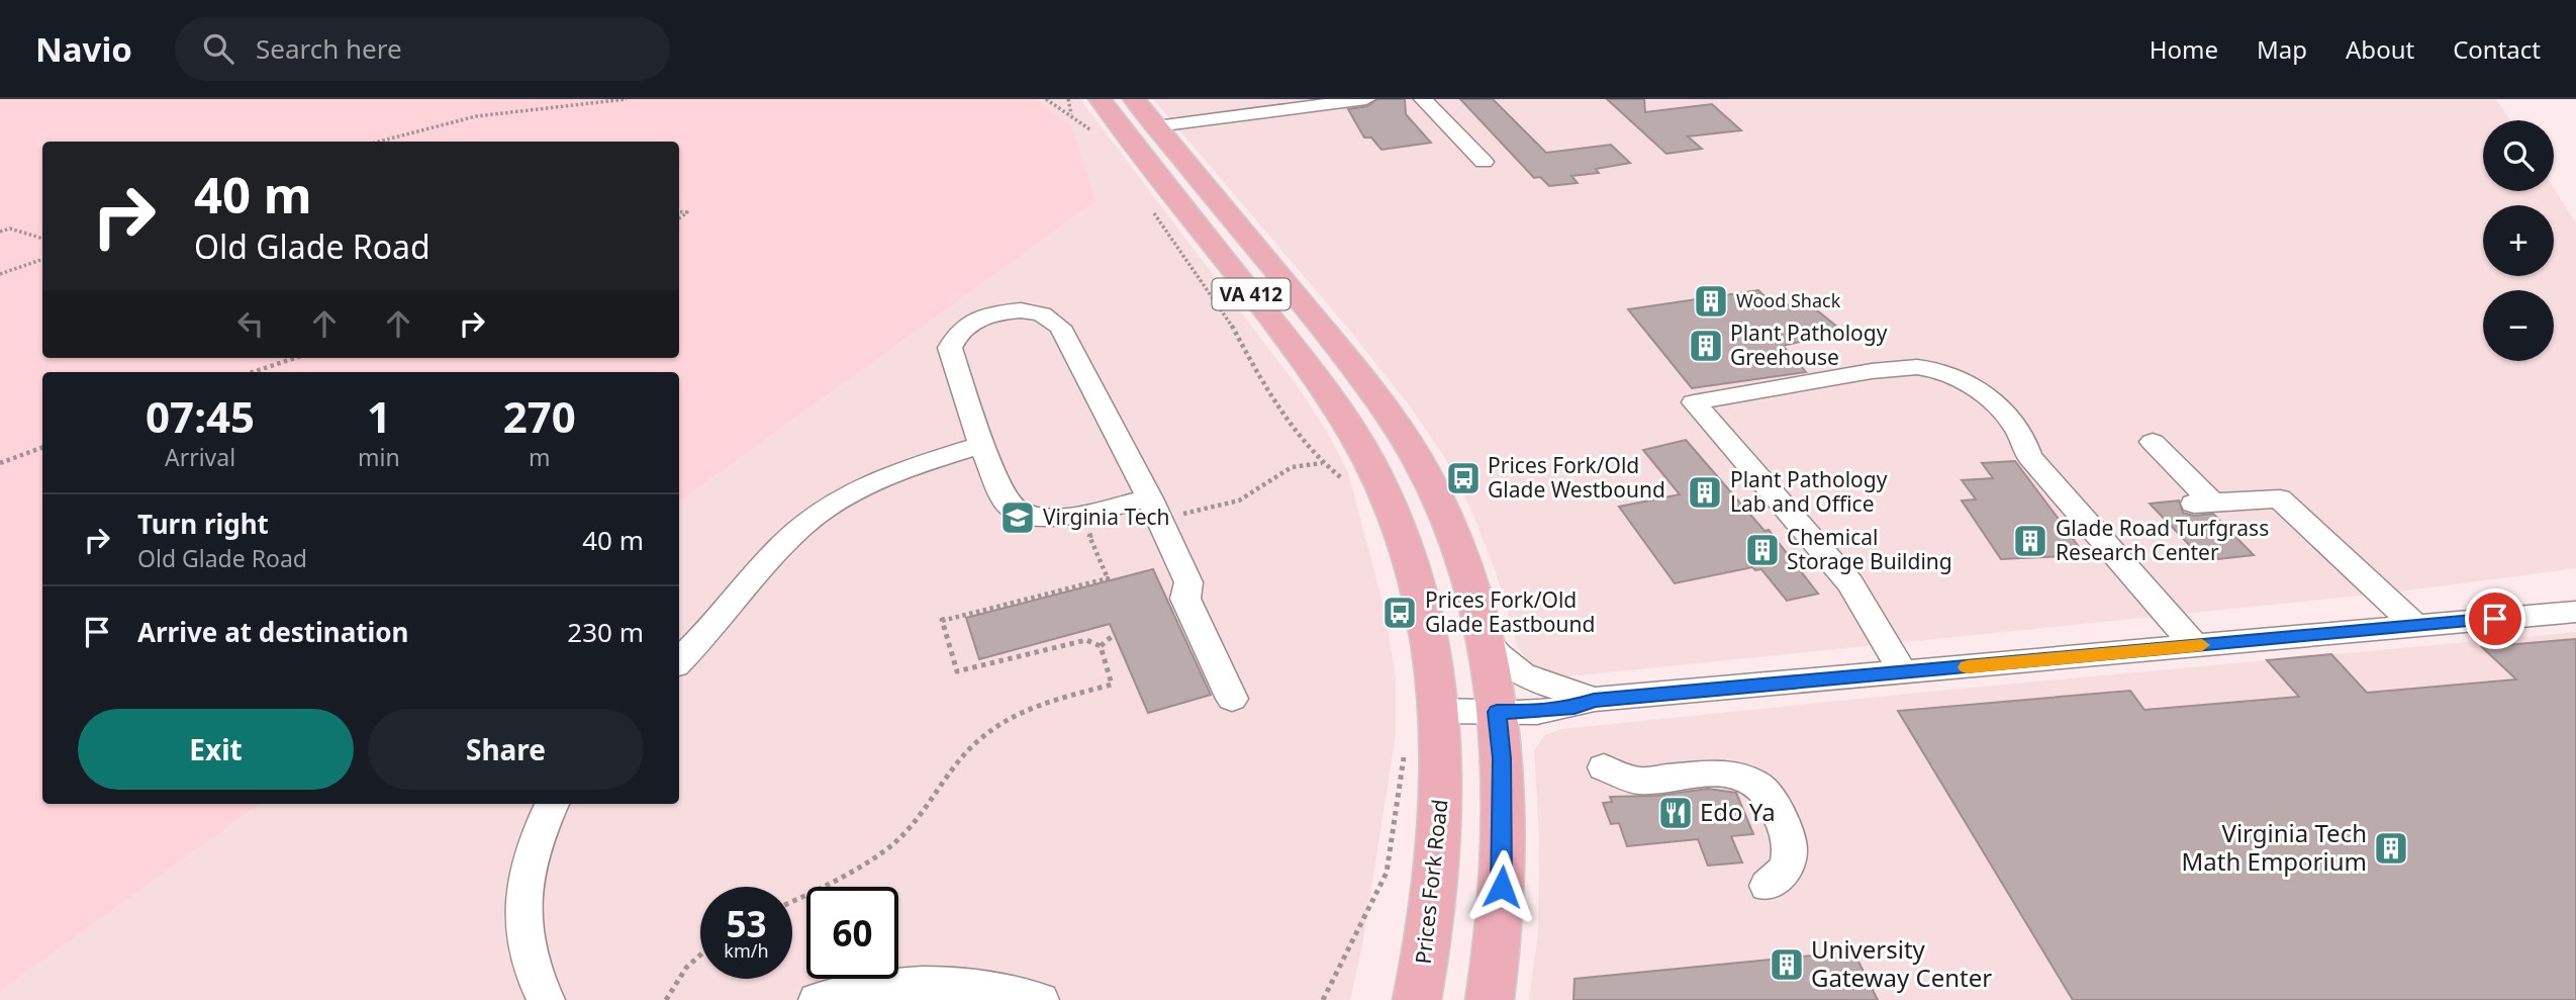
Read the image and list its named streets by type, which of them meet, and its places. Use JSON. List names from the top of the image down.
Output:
{
  "streets": {
    "main road": ["VA 412", "Prices Fork Road"]
  },
  "places": {
    "building": [
      "Wood Shack",
      "Plant Pathology Greehouse",
      "Plant Pathology Lab and Office",
      "Glade Road Turfgrass Research Center",
      "Chemical Storage Building",
      "Virginia Tech Math Emporium",
      "University Gateway Center"
    ],
    "bus stop": ["Prices Fork/Old Glade Westbound", "Prices Fork/Old Glade Eastbound"],
    "school or university": ["Virginia Tech"],
    "restaurant": ["Edo Ya"]
  },
  "page": {
    "header": "Navio",
    "search": "Search here",
    "nav": [
      "Home",
      "Map",
      "About",
      "Contact"
    ],
    "map_buttons": ["+", "−"],
    "turn": ["40 m", "Old Glade Road"],
    "eta": [
      "07:45",
      "Arrival",
      "1",
      "min",
      "270",
      "m"
    ],
    "list": [
      {
        "name": "Turn right",
        "note": "Old Glade Road",
        "value": "40 m"
      },
      {
        "name": "Arrive at destination",
        "value": "230 m"
      }
    ],
    "buttons": ["Exit", "Share"],
    "speed": "53 km/h",
    "limit": "60"
  }
}
